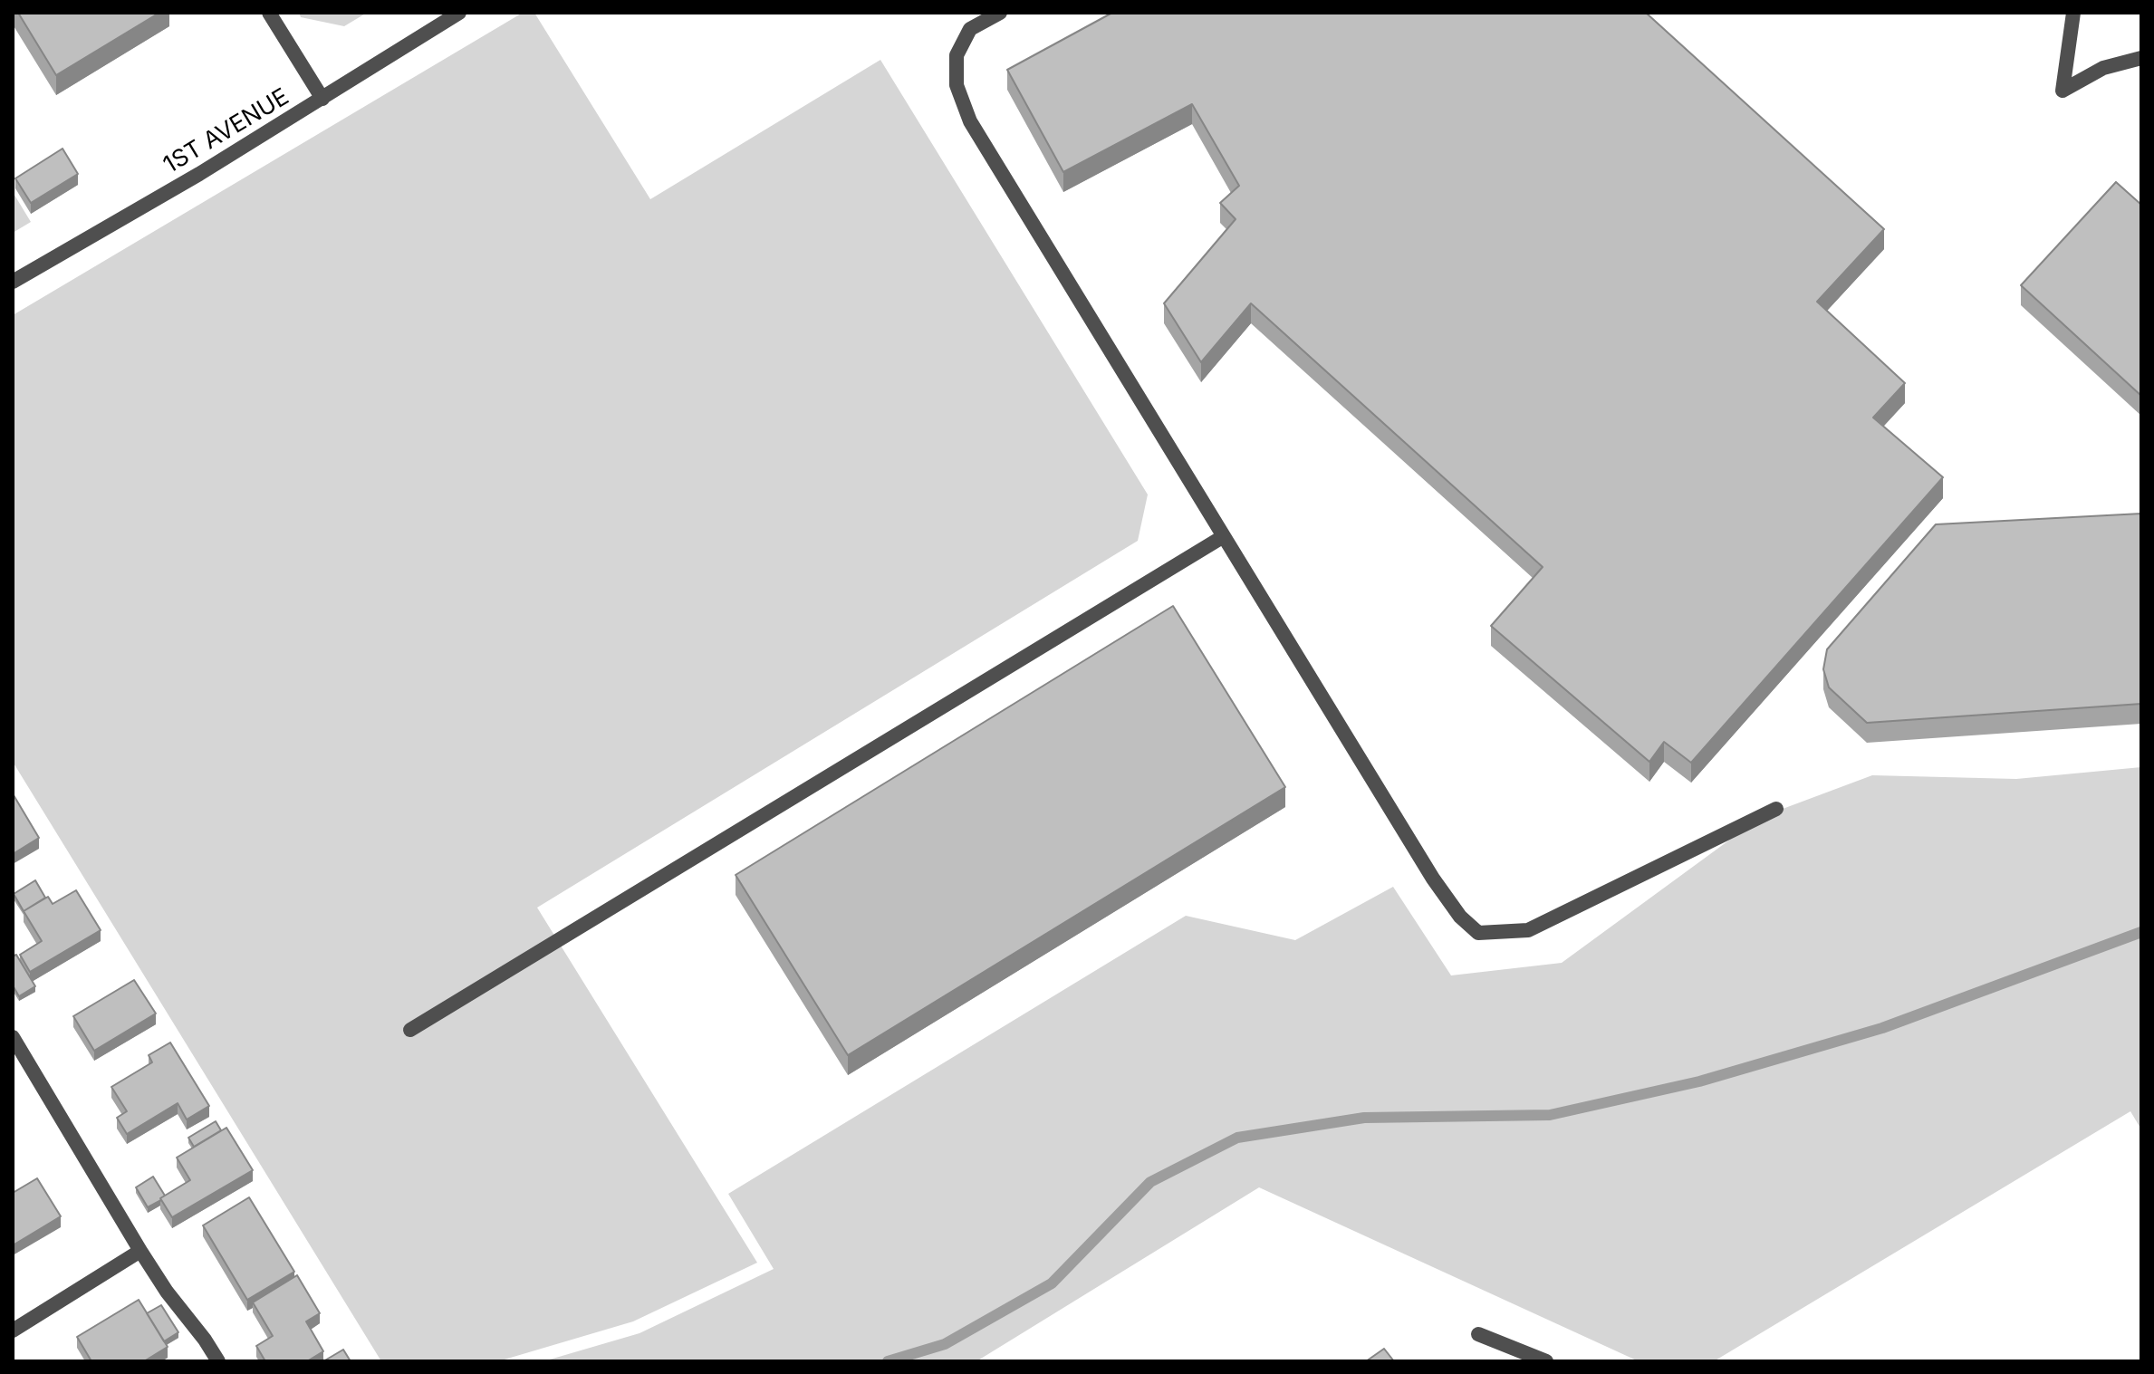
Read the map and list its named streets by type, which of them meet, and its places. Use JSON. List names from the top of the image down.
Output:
{
  "streets": {
    "street": ["1ST AVENUE"]
  }
}
